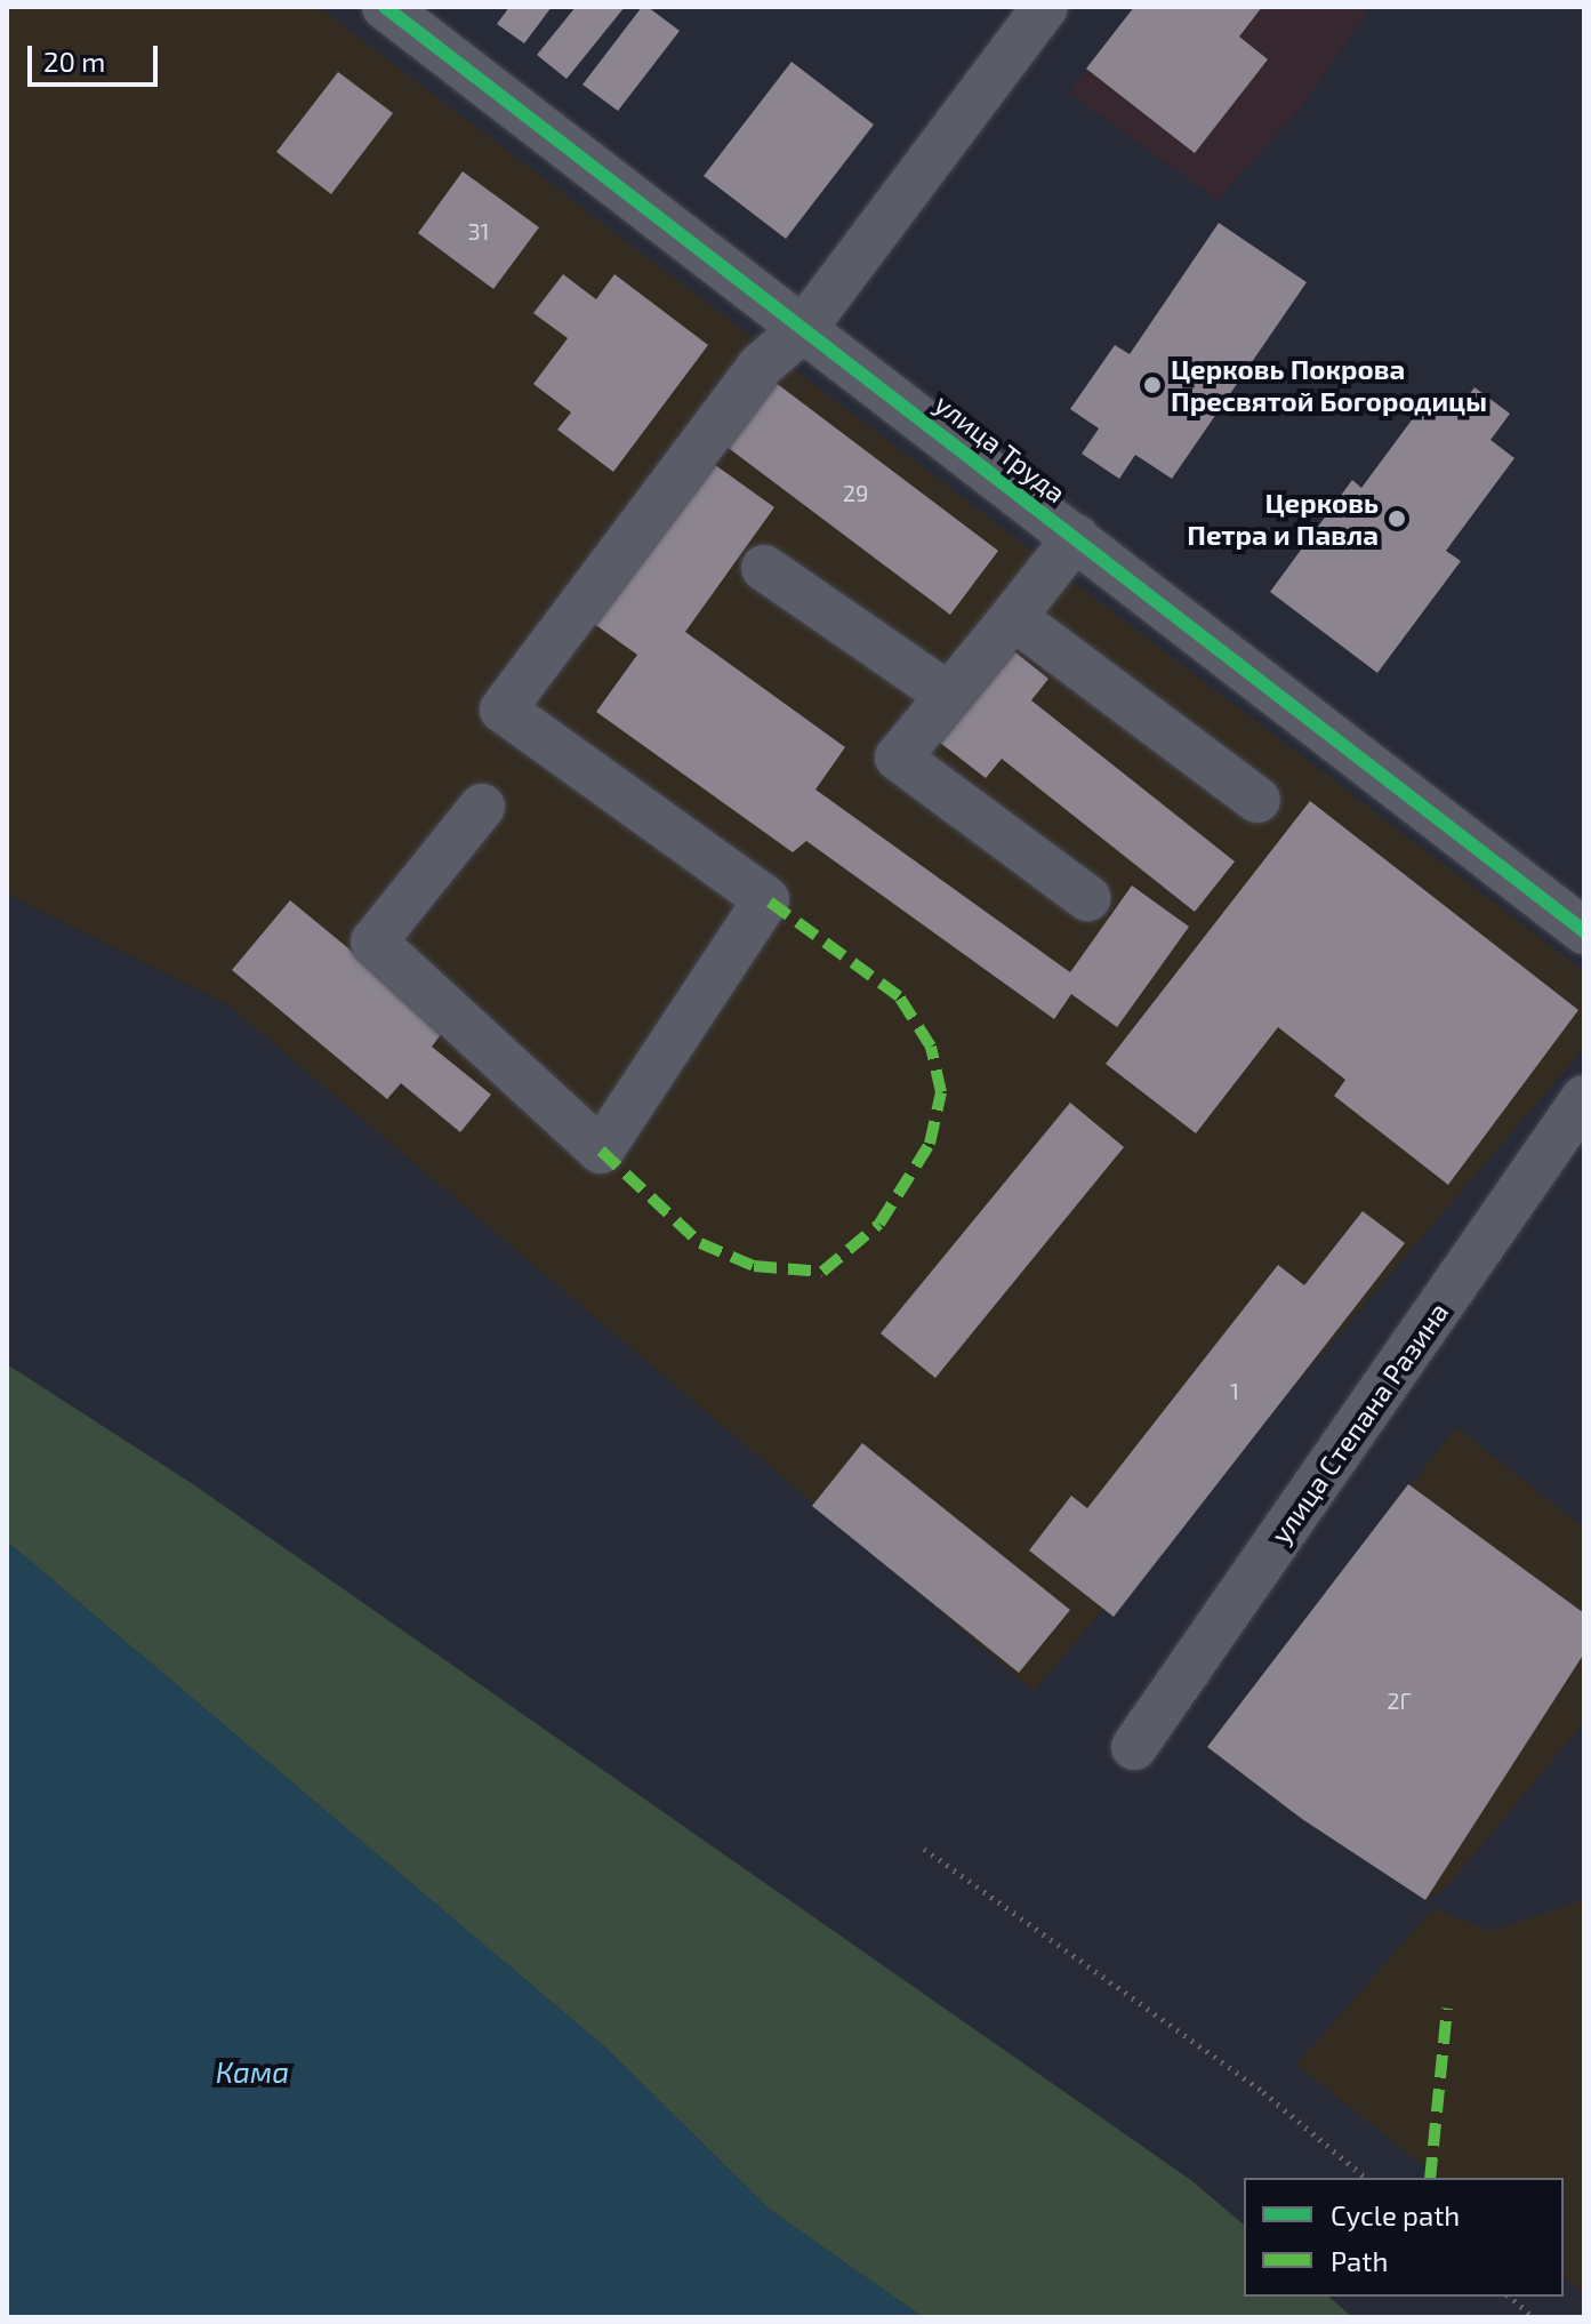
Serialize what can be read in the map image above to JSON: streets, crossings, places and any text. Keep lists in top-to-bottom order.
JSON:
{
  "streets": {
    "street": ["улица Труда", "улица Степана Разина"]
  },
  "water": ["Кама"],
  "places": ["Церковь Покрова Пресвятой Богородицы", "Церковь Петра и Павла"],
  "house_numbers": [
    "31",
    "29",
    "1",
    "2Г"
  ],
  "legend": ["Cycle path", "Path"],
  "scale_bar": "20 m"
}
